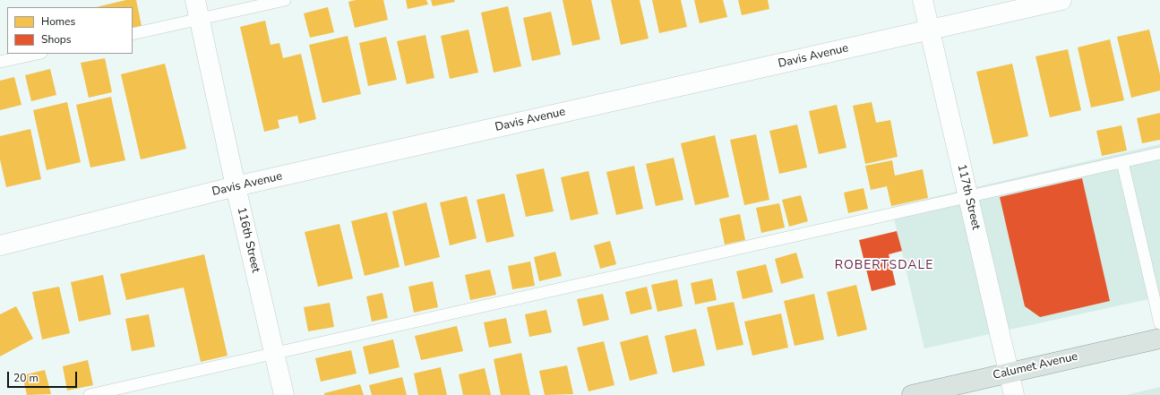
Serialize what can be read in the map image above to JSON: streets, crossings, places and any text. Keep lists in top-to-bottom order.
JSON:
{
  "streets": {
    "main road": ["Calumet Avenue"],
    "street": ["Davis Avenue", "117th Street", "116th Street"]
  },
  "crossings": [
    ["Davis Avenue", "117th Street"],
    ["Davis Avenue", "116th Street"],
    ["117th Street", "Calumet Avenue"]
  ],
  "districts": ["ROBERTSDALE"],
  "legend": ["Homes", "Shops"],
  "scale_bar": "20 m"
}
